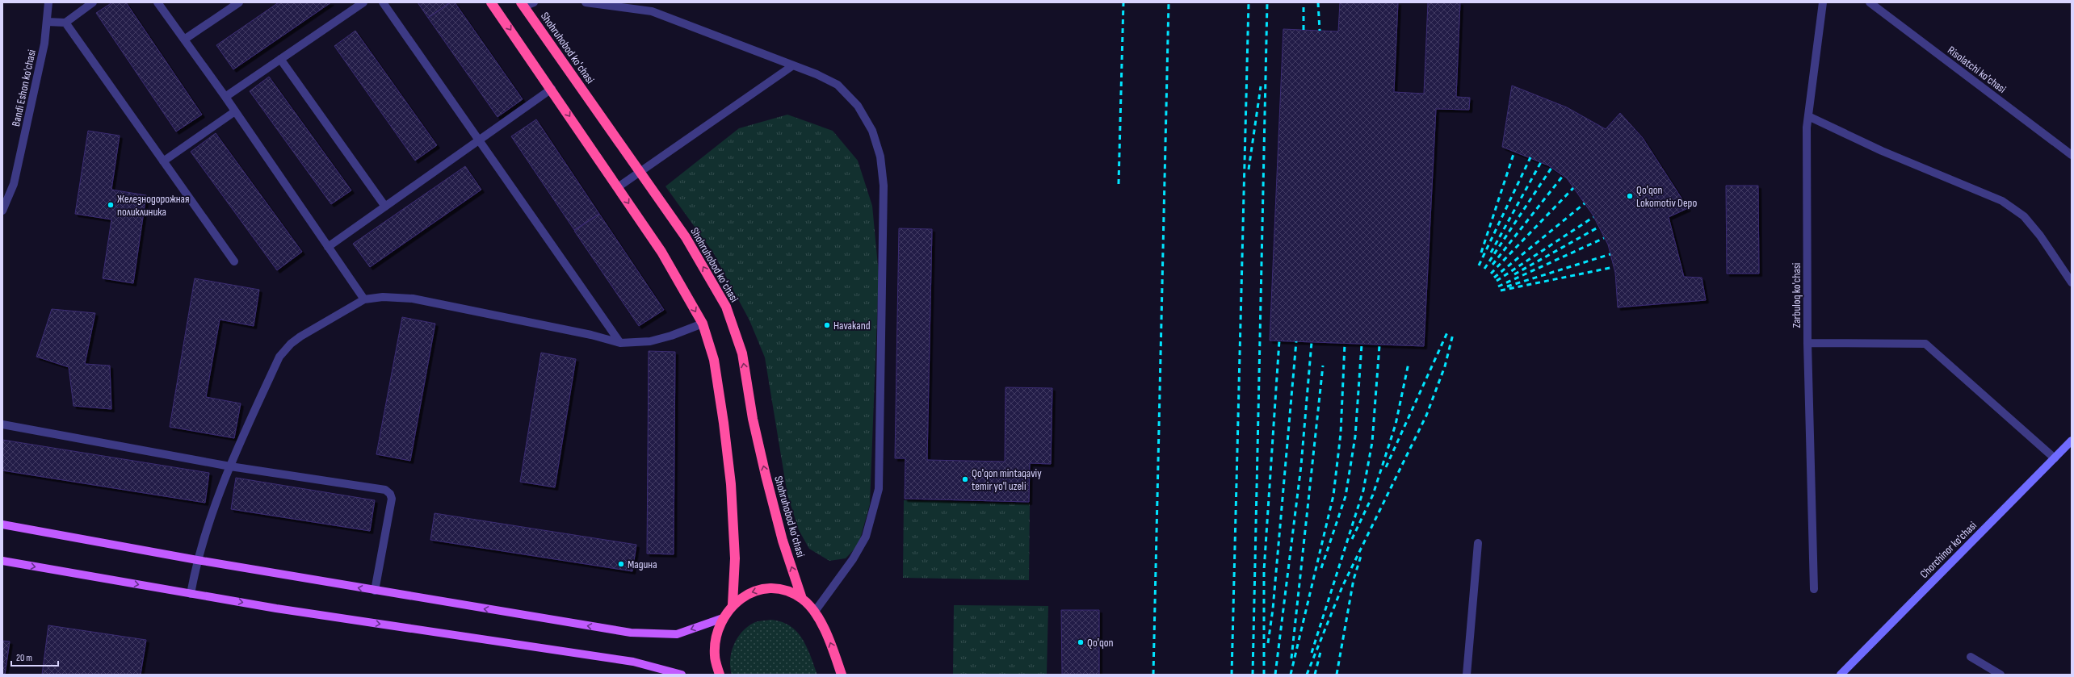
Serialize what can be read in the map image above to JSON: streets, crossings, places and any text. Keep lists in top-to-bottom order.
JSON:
{
  "streets": {
    "highway": ["Shohruhobod koʻchasi"],
    "street": [
      "Risolatchi ko'chasi",
      "Bandi Eshon ko'chasi",
      "Zarbuloq ko'chasi",
      "Chorchinor ko'chasi"
    ]
  },
  "places": [
    "Qo'qon Lokomotiv Depo",
    "Железнодорожная поликлиника",
    "Havakand",
    "Qo'qon mintaqaviy temir yo'l uzeli",
    "Мадина",
    "Qo'qon"
  ],
  "scale_bar": "20 m"
}
